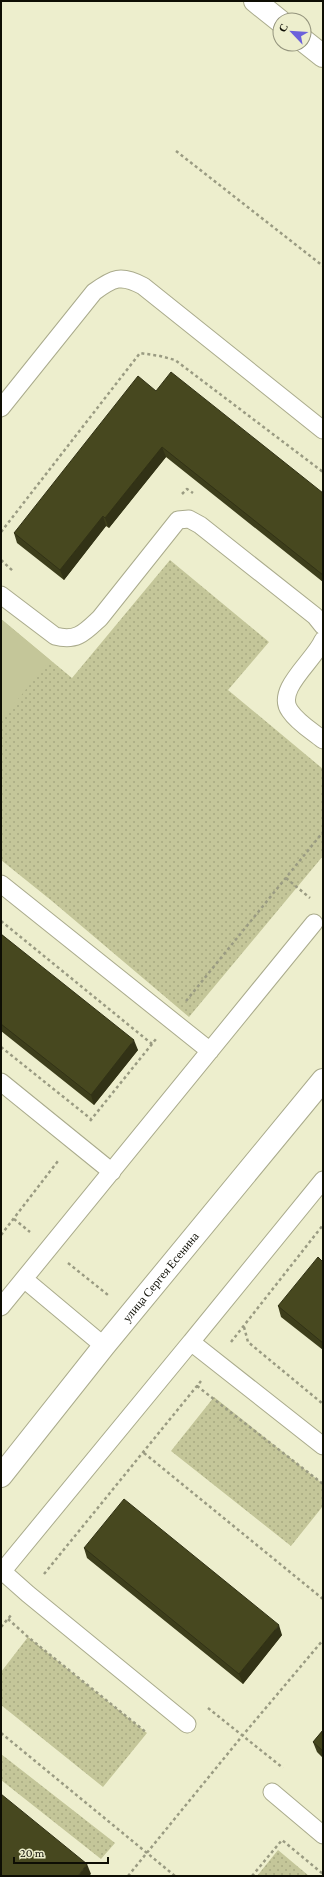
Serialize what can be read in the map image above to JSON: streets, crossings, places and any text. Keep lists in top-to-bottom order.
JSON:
{
  "streets": {
    "street": ["улица Сергея Есенина"]
  },
  "scale_bar": "20 m",
  "north": "top left"
}
